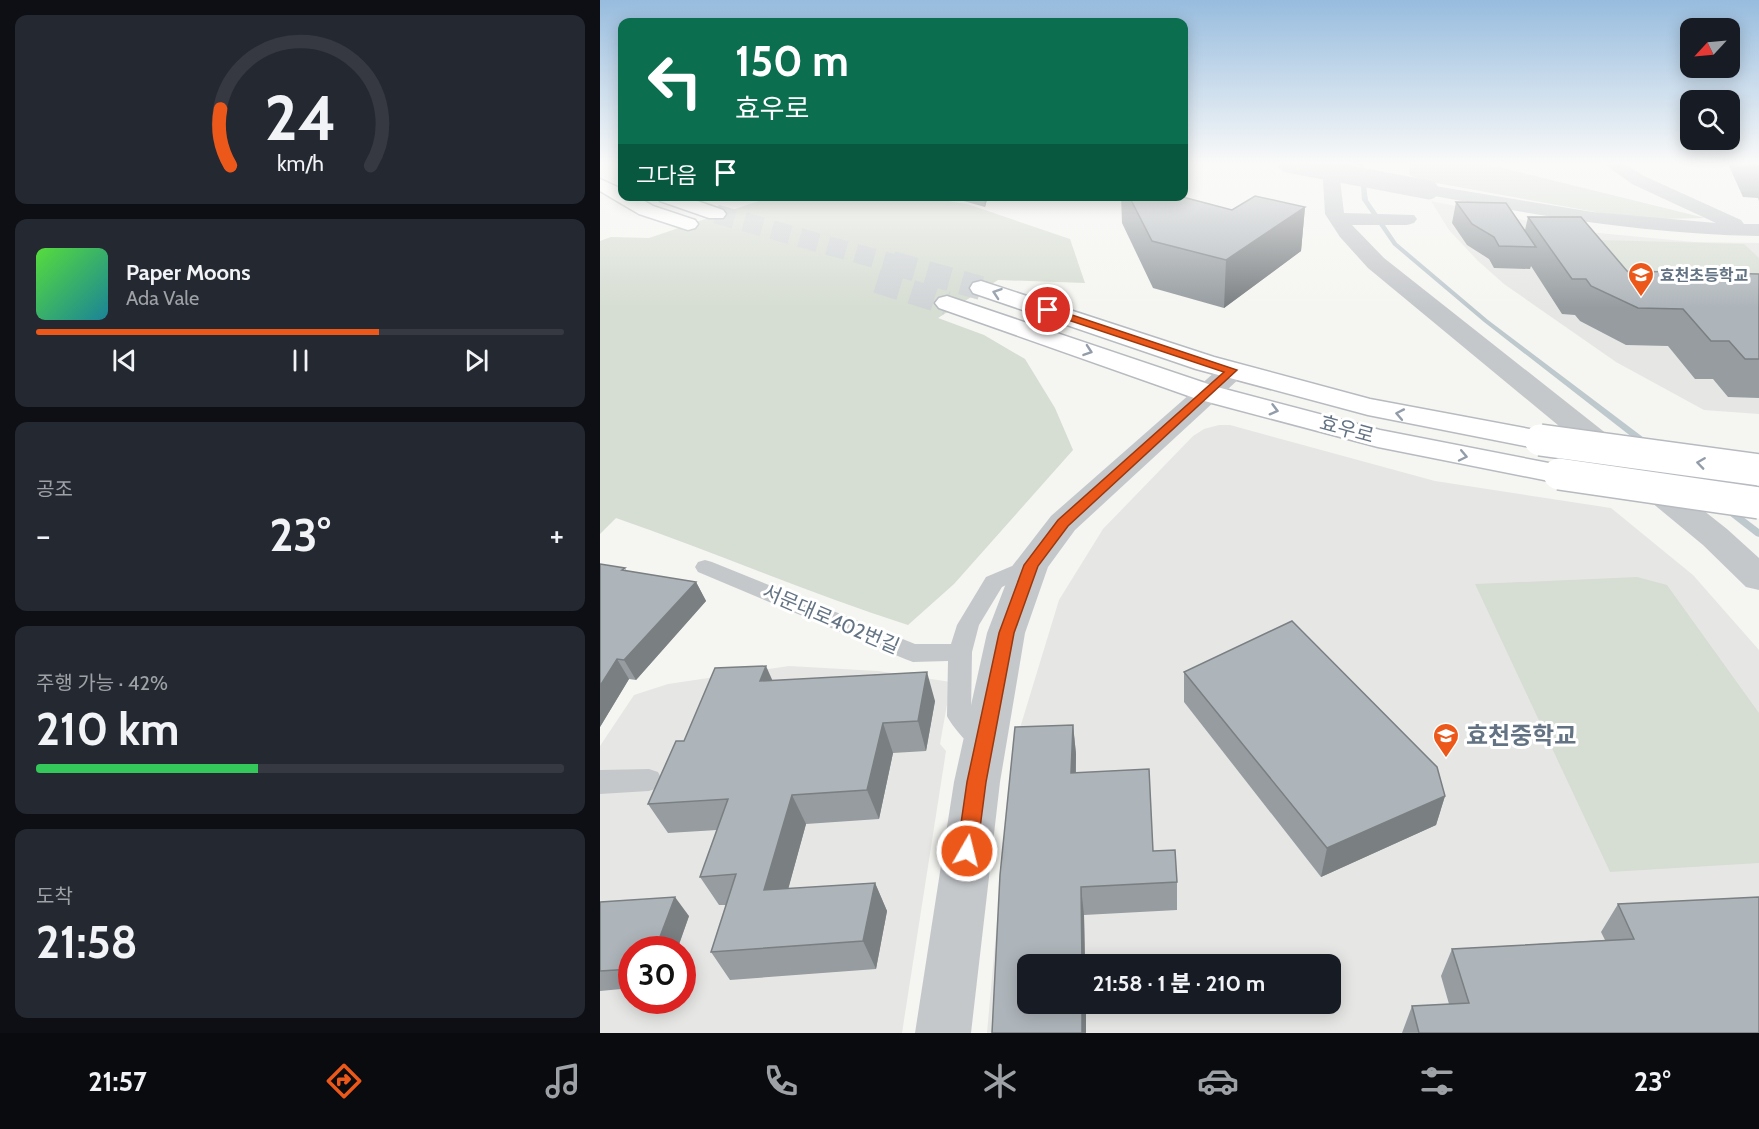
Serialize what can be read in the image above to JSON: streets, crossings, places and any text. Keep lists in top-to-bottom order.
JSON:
{
  "streets": {
    "main road": ["효우로"],
    "lane": ["서문대로402번길"]
  },
  "places": {
    "school or university": ["효천초등학교", "효천중학교"]
  },
  "north": "bottom left",
  "page": {
    "turn": ["150 m", "효우로"],
    "then": "그다음",
    "song": ["Paper Moons", "Ada Vale"],
    "tile": [
      "공조",
      ["주행 가능 · 42%", "210 km"],
      ["도착", "21:58"]
    ],
    "heat": ["−", "23°", "+"],
    "limit": "30",
    "trip": "21:58 · 1 분 · 210 m",
    "tabs": ["21:57", "23°"],
    "gauge": ["24", "km/h"]
  }
}
